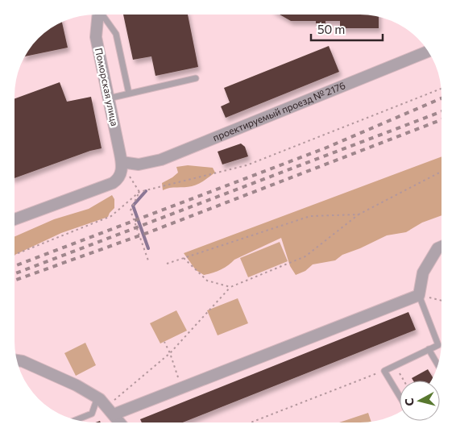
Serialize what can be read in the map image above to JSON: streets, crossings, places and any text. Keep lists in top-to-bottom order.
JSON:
{
  "streets": {
    "street": ["Поморская улица", "проектируемый проезд № 2176"]
  },
  "crossings": [
    ["Поморская улица", "проектируемый проезд № 2176"]
  ],
  "scale_bar": "50 m",
  "north": "left"
}
